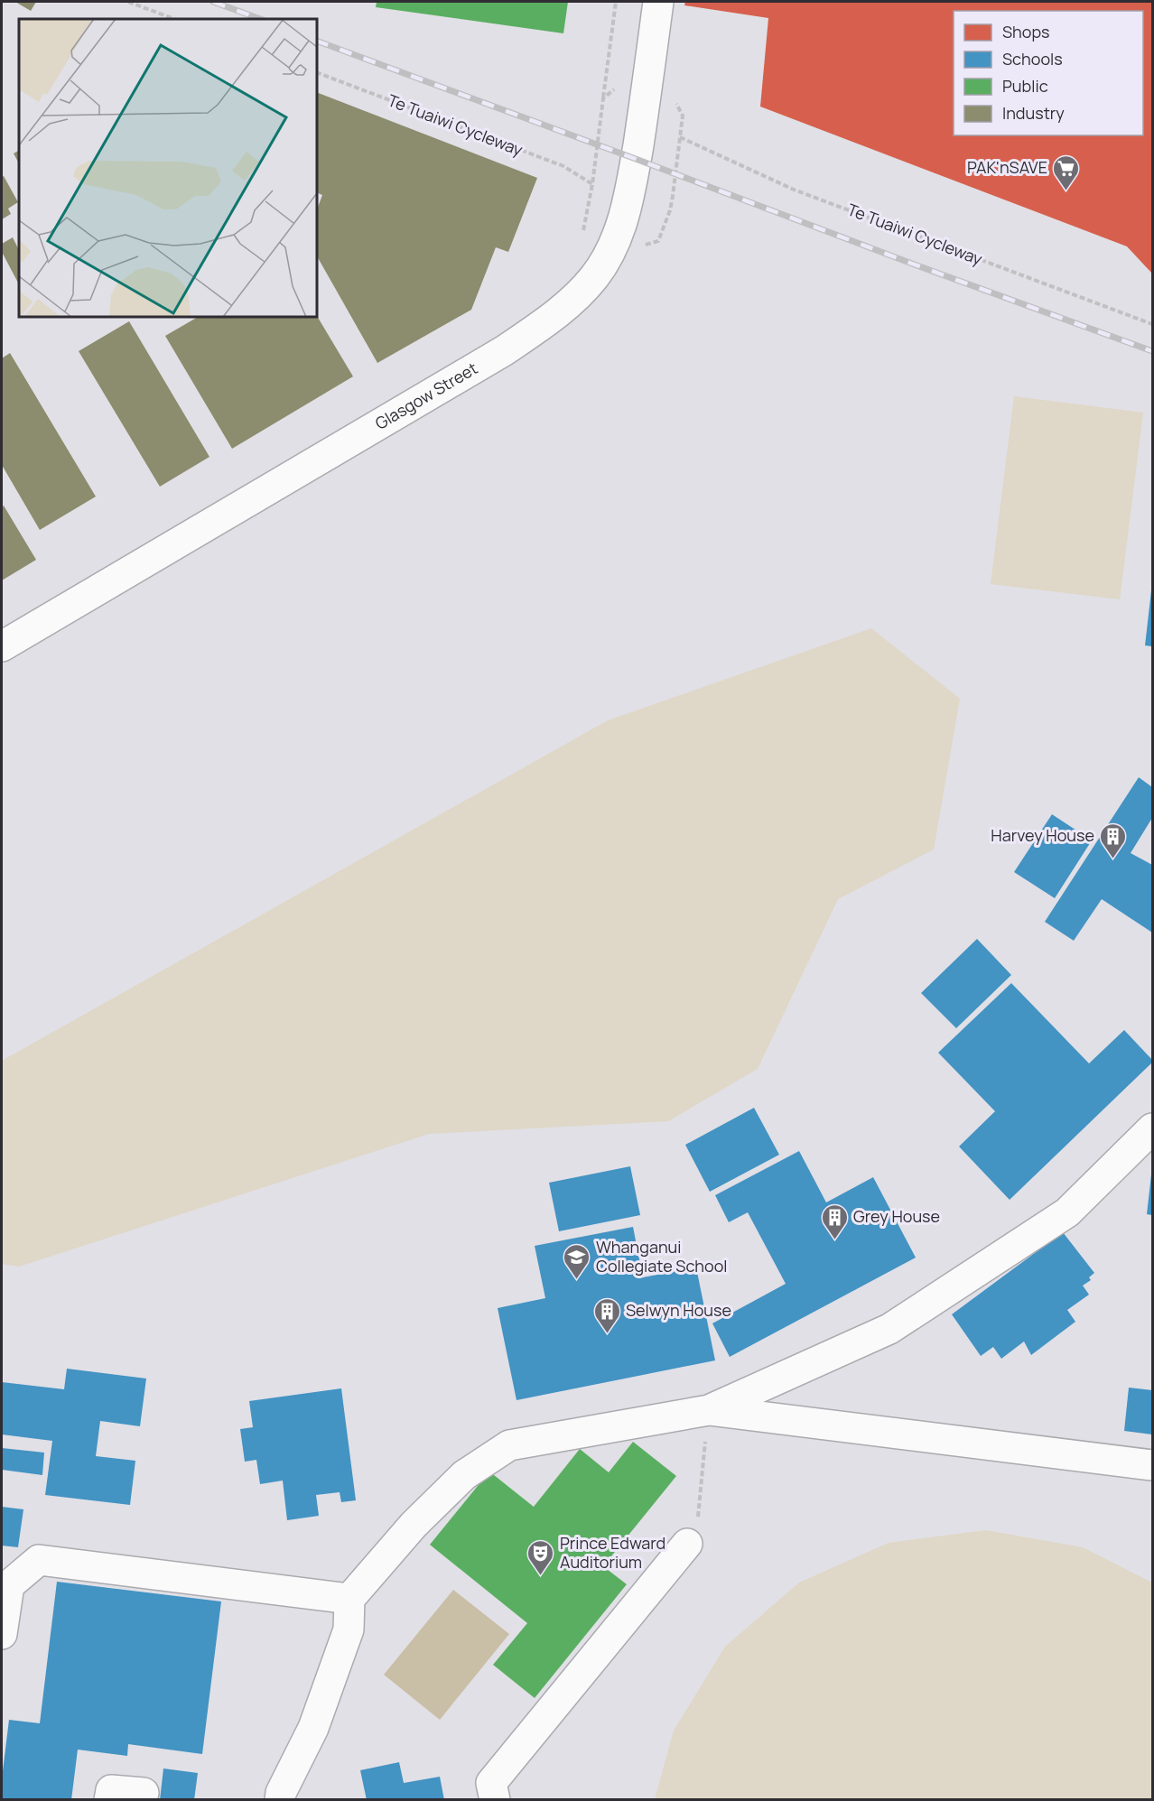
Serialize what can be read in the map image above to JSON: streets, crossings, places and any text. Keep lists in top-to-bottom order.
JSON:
{
  "streets": {
    "main road": ["Glasgow Street"],
    "path": ["Te Tuaiwi Cycleway"]
  },
  "places": {
    "supermarket": ["PAK'nSAVE"],
    "building": ["Harvey House", "Grey House", "Selwyn House"],
    "school or university": ["Whanganui Collegiate School"],
    "theatre": ["Prince Edward Auditorium"]
  },
  "legend": [
    "Shops",
    "Schools",
    "Public",
    "Industry"
  ]
}
